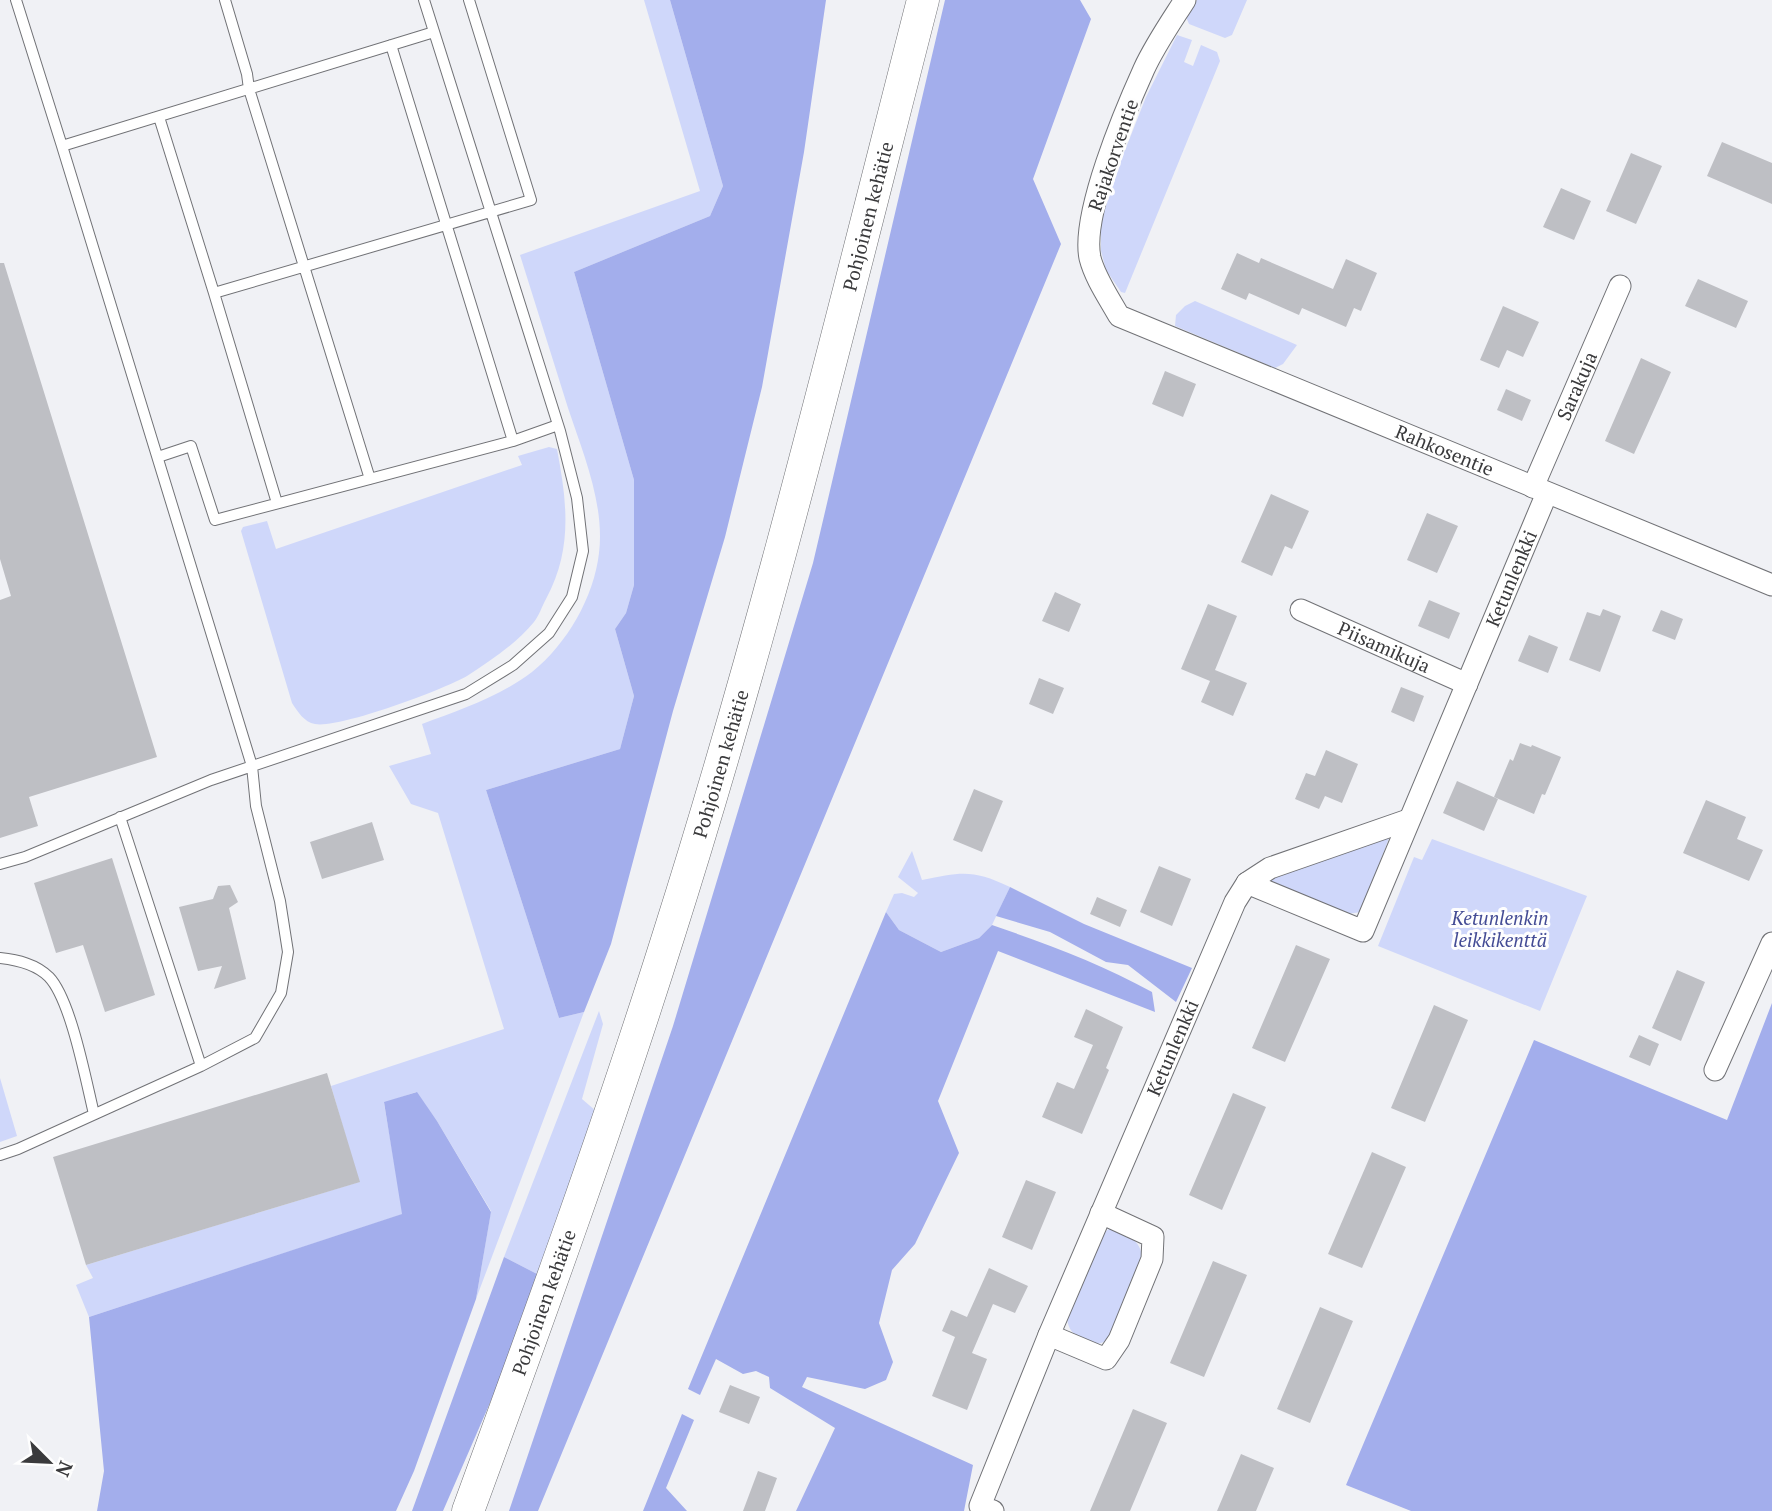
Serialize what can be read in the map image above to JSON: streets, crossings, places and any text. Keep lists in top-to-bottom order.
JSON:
{
  "streets": {
    "main road": ["Pohjoinen kehätie"],
    "street": [
      "Rajakorventie",
      "Sarakuja",
      "Rahkosentie",
      "Ketunlenkki",
      "Piisamikuja"
    ]
  },
  "crossings": [
    ["Rajakorventie", "Rahkosentie"],
    ["Sarakuja", "Rahkosentie"],
    ["Sarakuja", "Ketunlenkki"],
    ["Rahkosentie", "Ketunlenkki"],
    ["Ketunlenkki", "Piisamikuja"]
  ],
  "parks": ["Ketunlenkin leikkikenttä"],
  "north": "bottom right"
}
